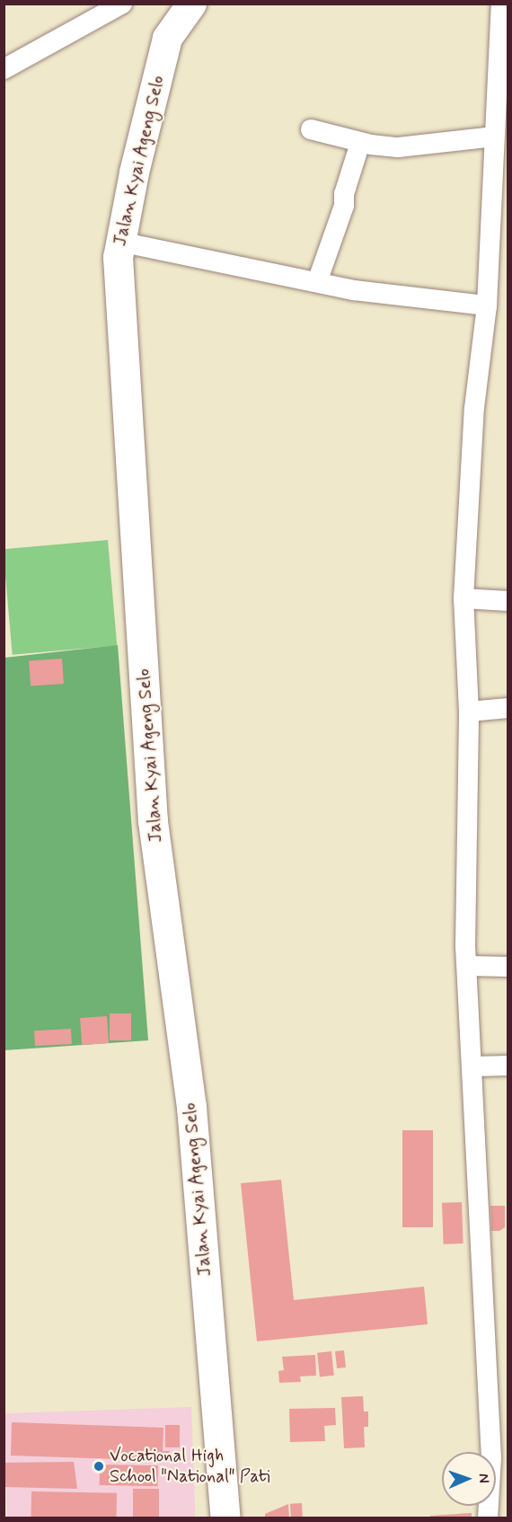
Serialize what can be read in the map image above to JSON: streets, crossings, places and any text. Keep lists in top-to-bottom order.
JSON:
{
  "streets": {
    "main road": ["Jalan Kyai Ageng Selo"]
  },
  "places": ["Vocational High School \"National\" Pati"],
  "north": "right"
}
